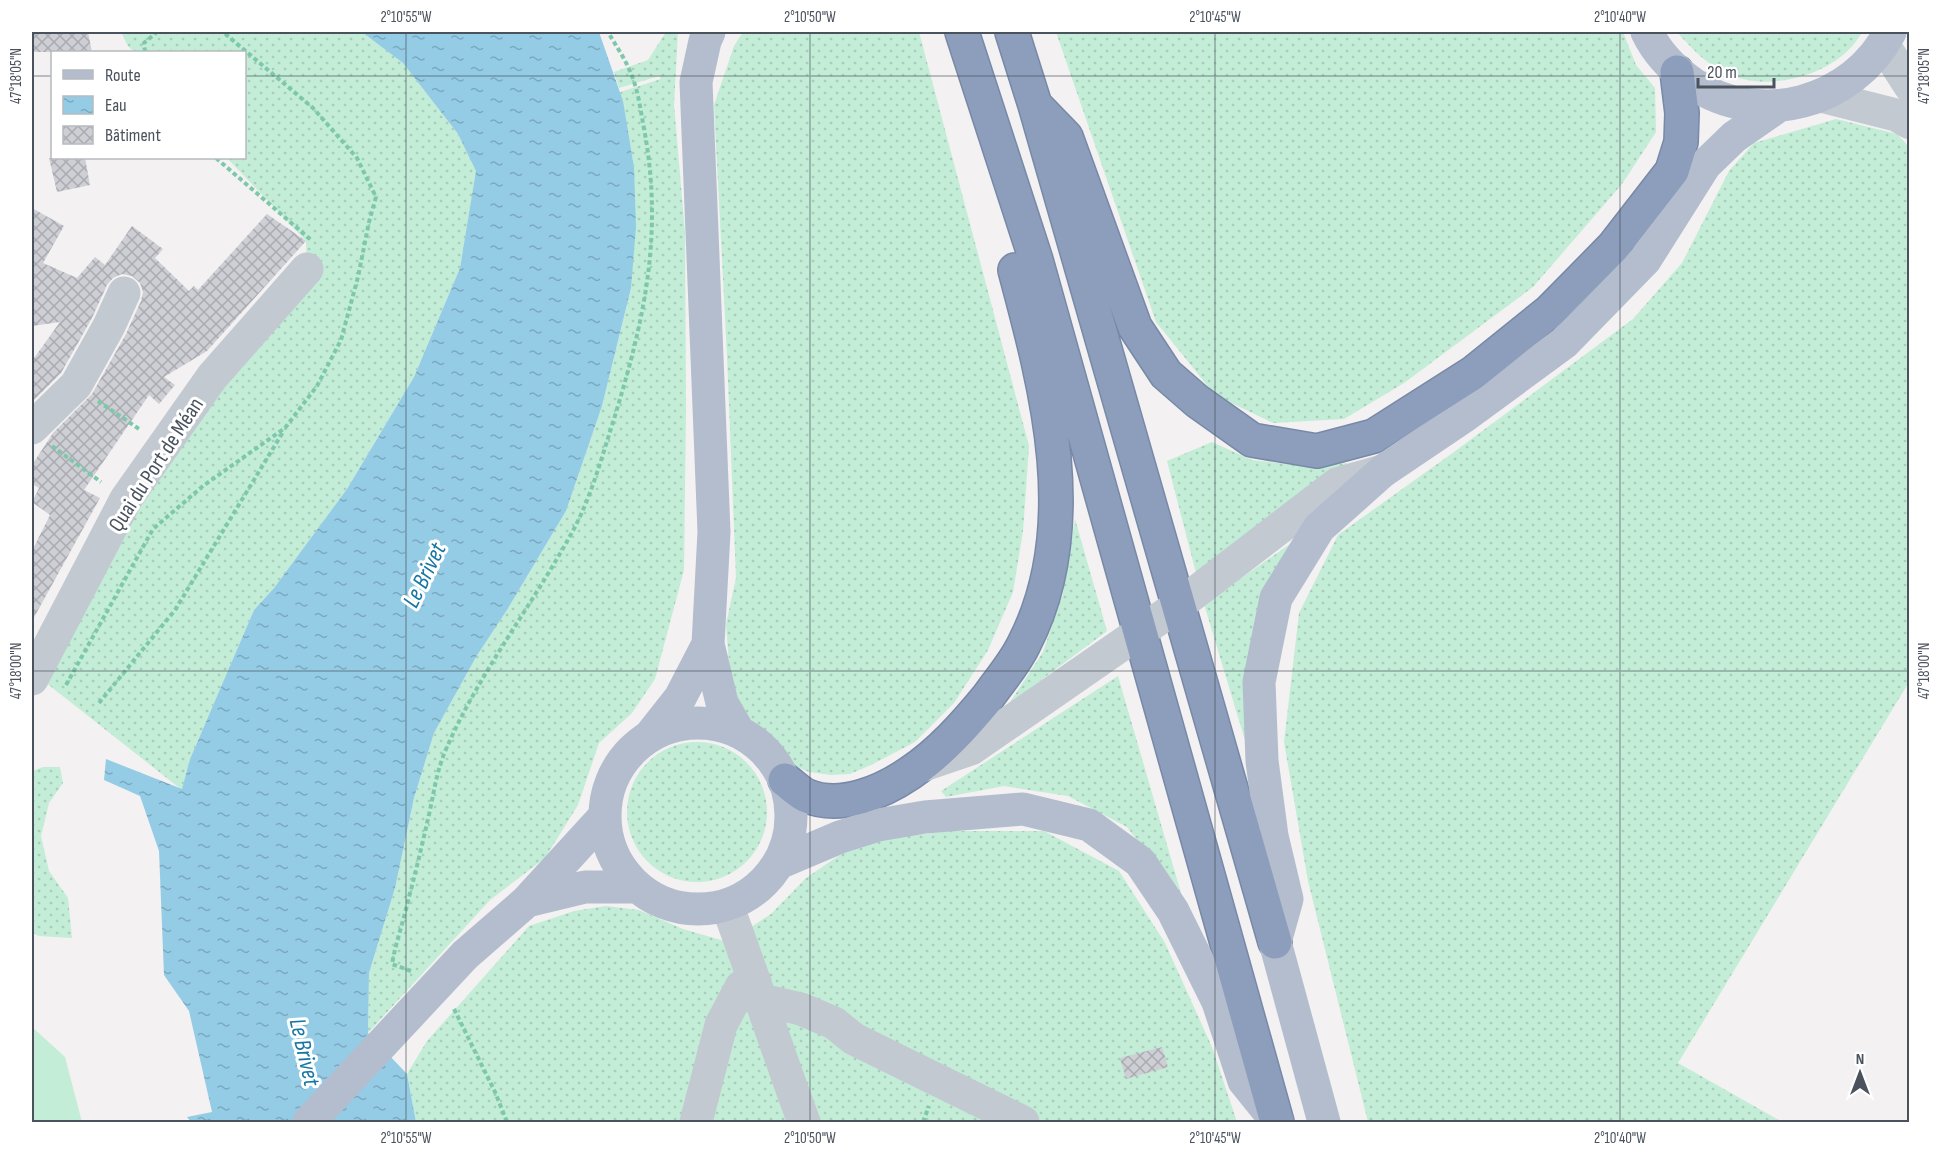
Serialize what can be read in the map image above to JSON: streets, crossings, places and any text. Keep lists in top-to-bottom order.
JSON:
{
  "streets": {
    "street": ["Quai du Port de Méan"]
  },
  "water": ["Le Brivet"],
  "legend": ["Route", "Eau", "Bâtiment"],
  "scale_bar": "20 m",
  "north": "top",
  "coordinates": [
    "2°10'55\"W",
    "2°10'50\"W",
    "2°10'45\"W",
    "2°10'40\"W",
    "47°18'05\"N",
    "47°18'00\"N"
  ]
}
